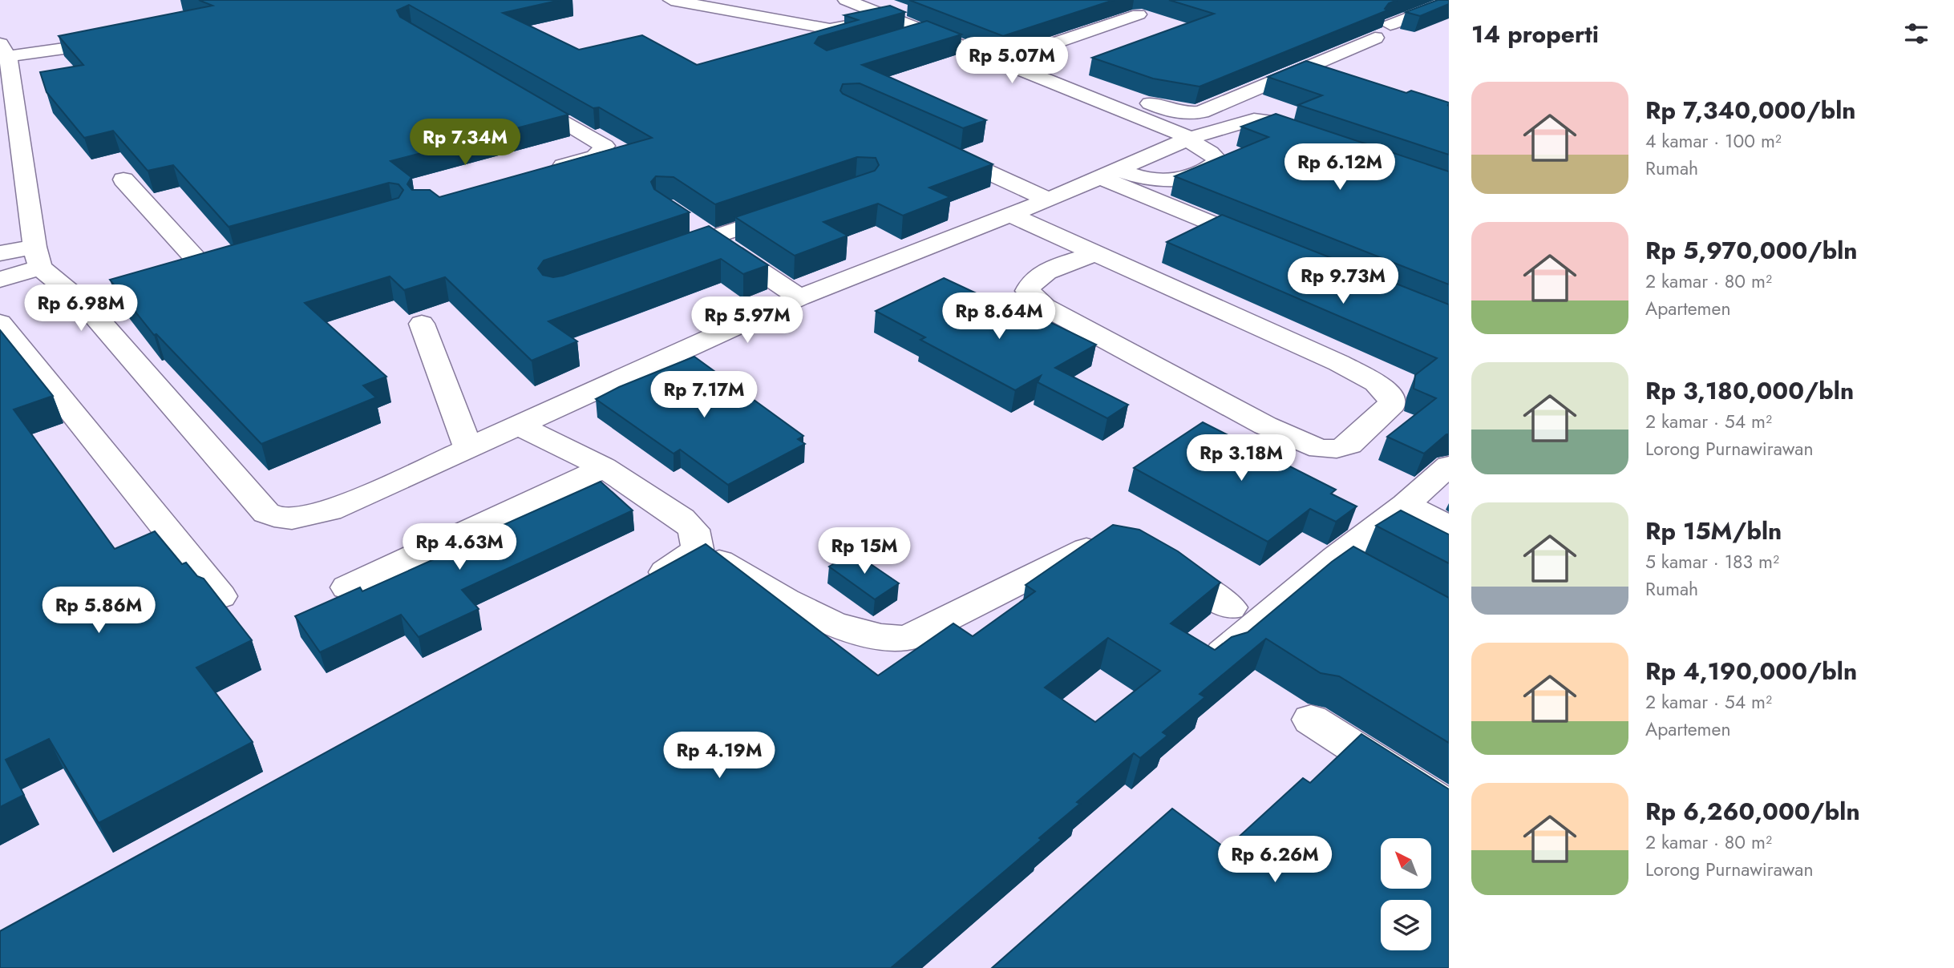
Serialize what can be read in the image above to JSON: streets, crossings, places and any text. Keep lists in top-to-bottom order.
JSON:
{
  "north": "top left",
  "page": {
    "heading": "14 properti",
    "price": [
      "Rp 5.07M",
      "Rp 7.34M",
      "Rp 6.12M",
      "Rp 9.73M",
      "Rp 6.98M",
      "Rp 8.64M",
      "Rp 5.97M",
      "Rp 7.17M",
      "Rp 3.18M",
      "Rp 4.63M",
      "Rp 15M",
      "Rp 5.86M",
      "Rp 4.19M",
      "Rp 6.26M"
    ],
    "list": [
      {
        "name": "Rp 7,340,000/bln",
        "note": "4 kamar · 100 m² · Rumah"
      },
      {
        "name": "Rp 5,970,000/bln",
        "note": "2 kamar · 80 m² · Apartemen"
      },
      {
        "name": "Rp 3,180,000/bln",
        "note": "2 kamar · 54 m² · Lorong Purnawirawan"
      },
      {
        "name": "Rp 15M/bln",
        "note": "5 kamar · 183 m² · Rumah"
      },
      {
        "name": "Rp 4,190,000/bln",
        "note": "2 kamar · 54 m² · Apartemen"
      },
      {
        "name": "Rp 6,260,000/bln",
        "note": "2 kamar · 80 m² · Lorong Purnawirawan"
      }
    ]
  }
}
